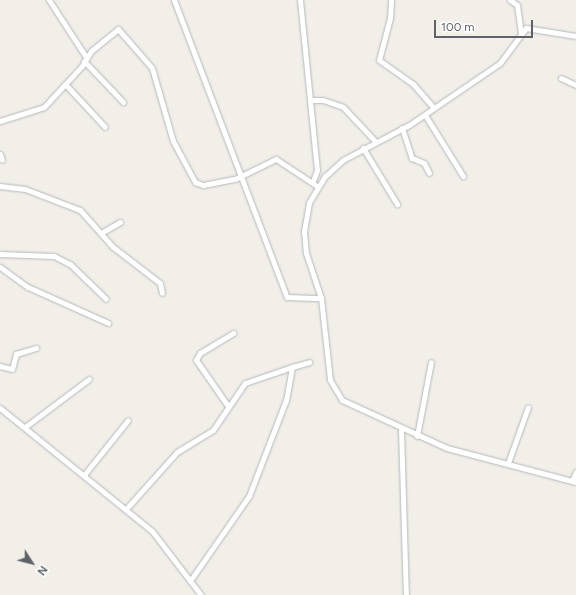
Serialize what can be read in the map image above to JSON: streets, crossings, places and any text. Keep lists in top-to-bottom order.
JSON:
{
  "scale_bar": "100 m",
  "north": "bottom right"
}
